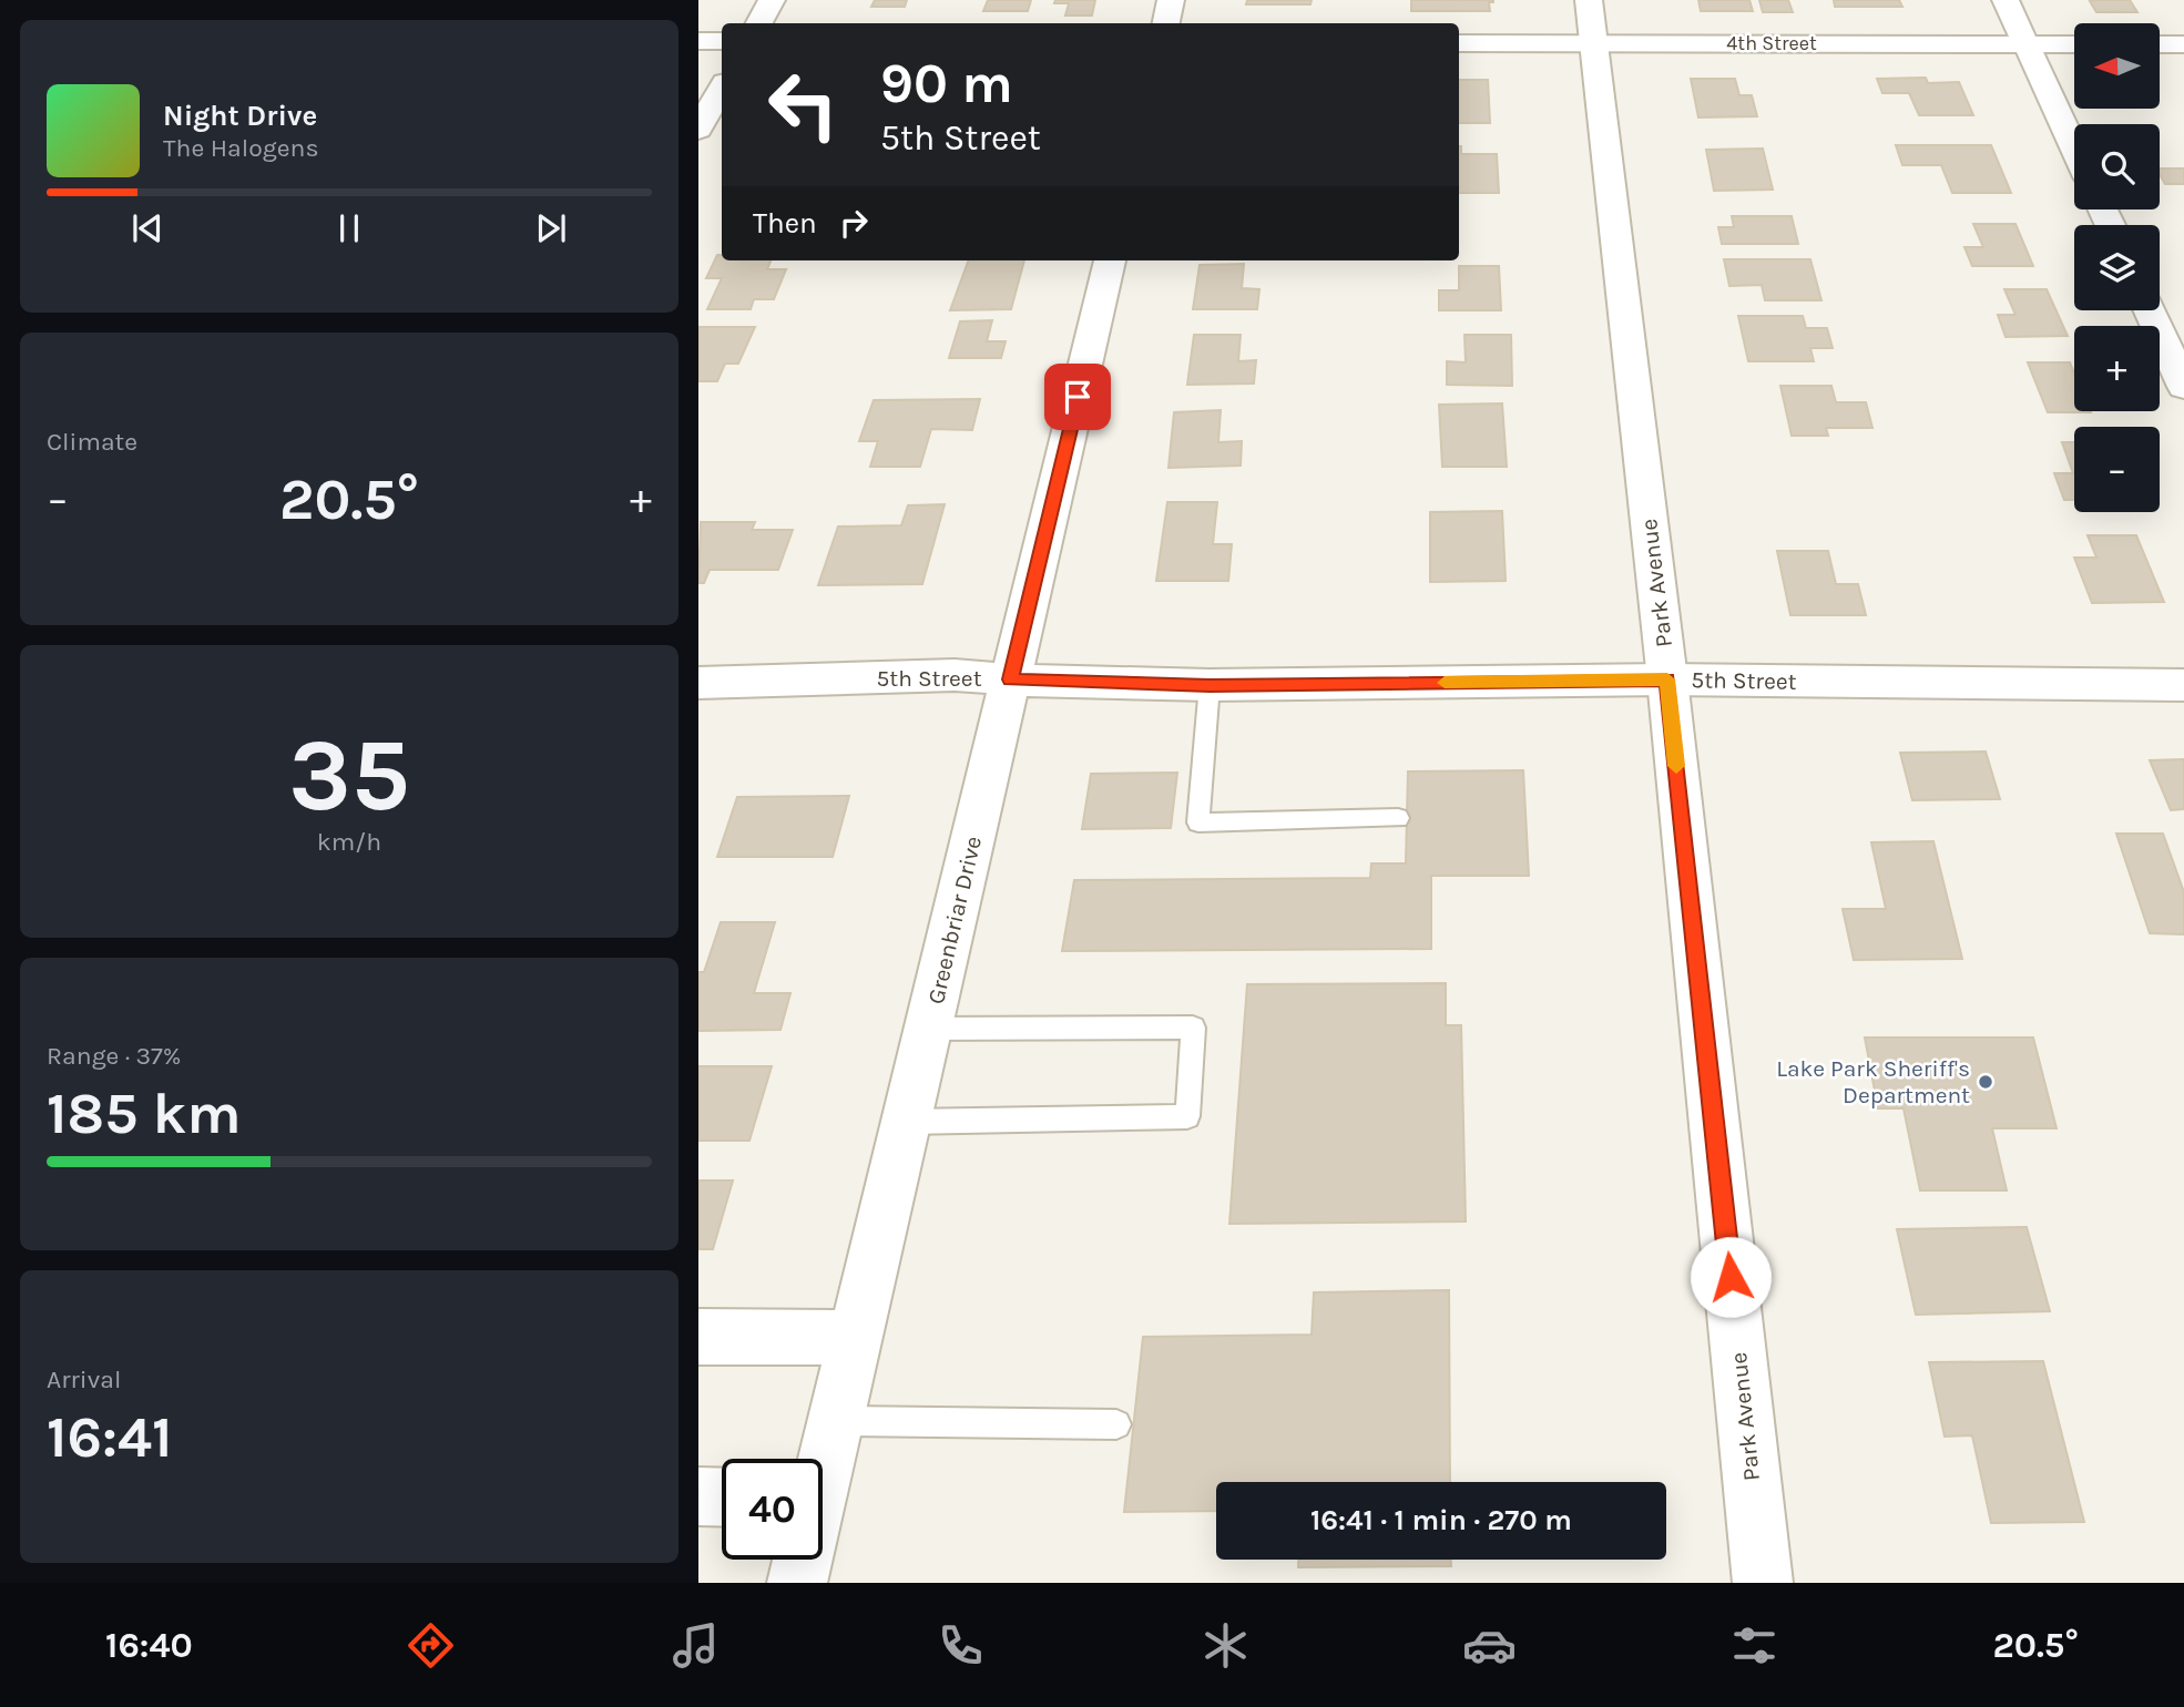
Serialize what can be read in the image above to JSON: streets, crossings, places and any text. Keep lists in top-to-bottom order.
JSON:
{
  "streets": {
    "street": [
      "4th Street",
      "Park Avenue",
      "5th Street",
      "Greenbriar Drive"
    ]
  },
  "crossings": [
    ["4th Street", "Park Avenue"],
    ["Park Avenue", "5th Street"],
    ["5th Street", "Greenbriar Drive"]
  ],
  "places": ["Lake Park Sheriff's Department"],
  "north": "left",
  "page": {
    "map_buttons": ["+", "−"],
    "turn": ["90 m", "5th Street"],
    "song": ["Night Drive", "The Halogens"],
    "then": "Then",
    "tile": [
      "Climate",
      ["35", "km/h"],
      ["Range · 37%", "185 km"],
      ["Arrival", "16:41"]
    ],
    "heat": ["−", "20.5°", "+"],
    "limit": "40",
    "trip": "16:41 · 1 min · 270 m",
    "tabs": ["16:40", "20.5°"]
  }
}
